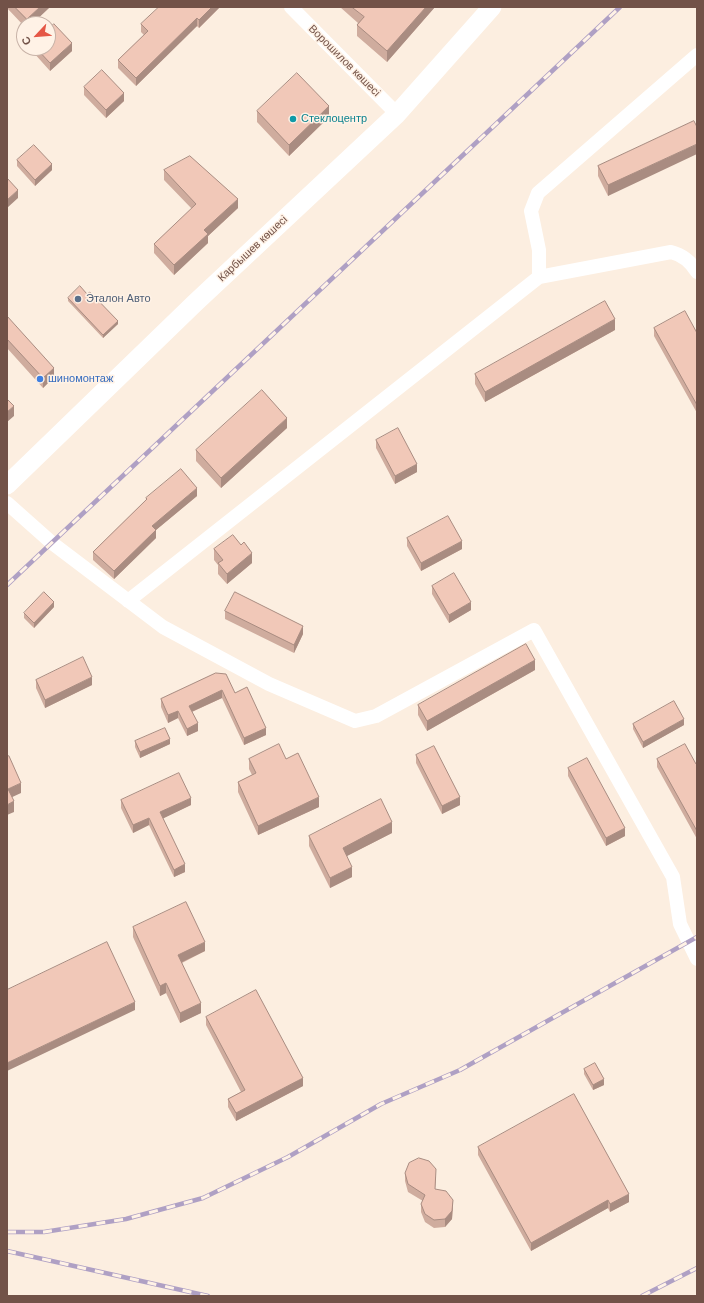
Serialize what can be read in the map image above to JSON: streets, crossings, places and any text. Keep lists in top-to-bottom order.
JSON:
{
  "streets": {
    "main road": ["Карбышев көшесі"],
    "street": ["Ворошилов көшесі"]
  },
  "crossings": [
    ["Ворошилов көшесі", "Карбышев көшесі"]
  ],
  "places": ["Стеклоцентр", "Эталон Авто", "шиномонтаж"],
  "north": "bottom left"
}
